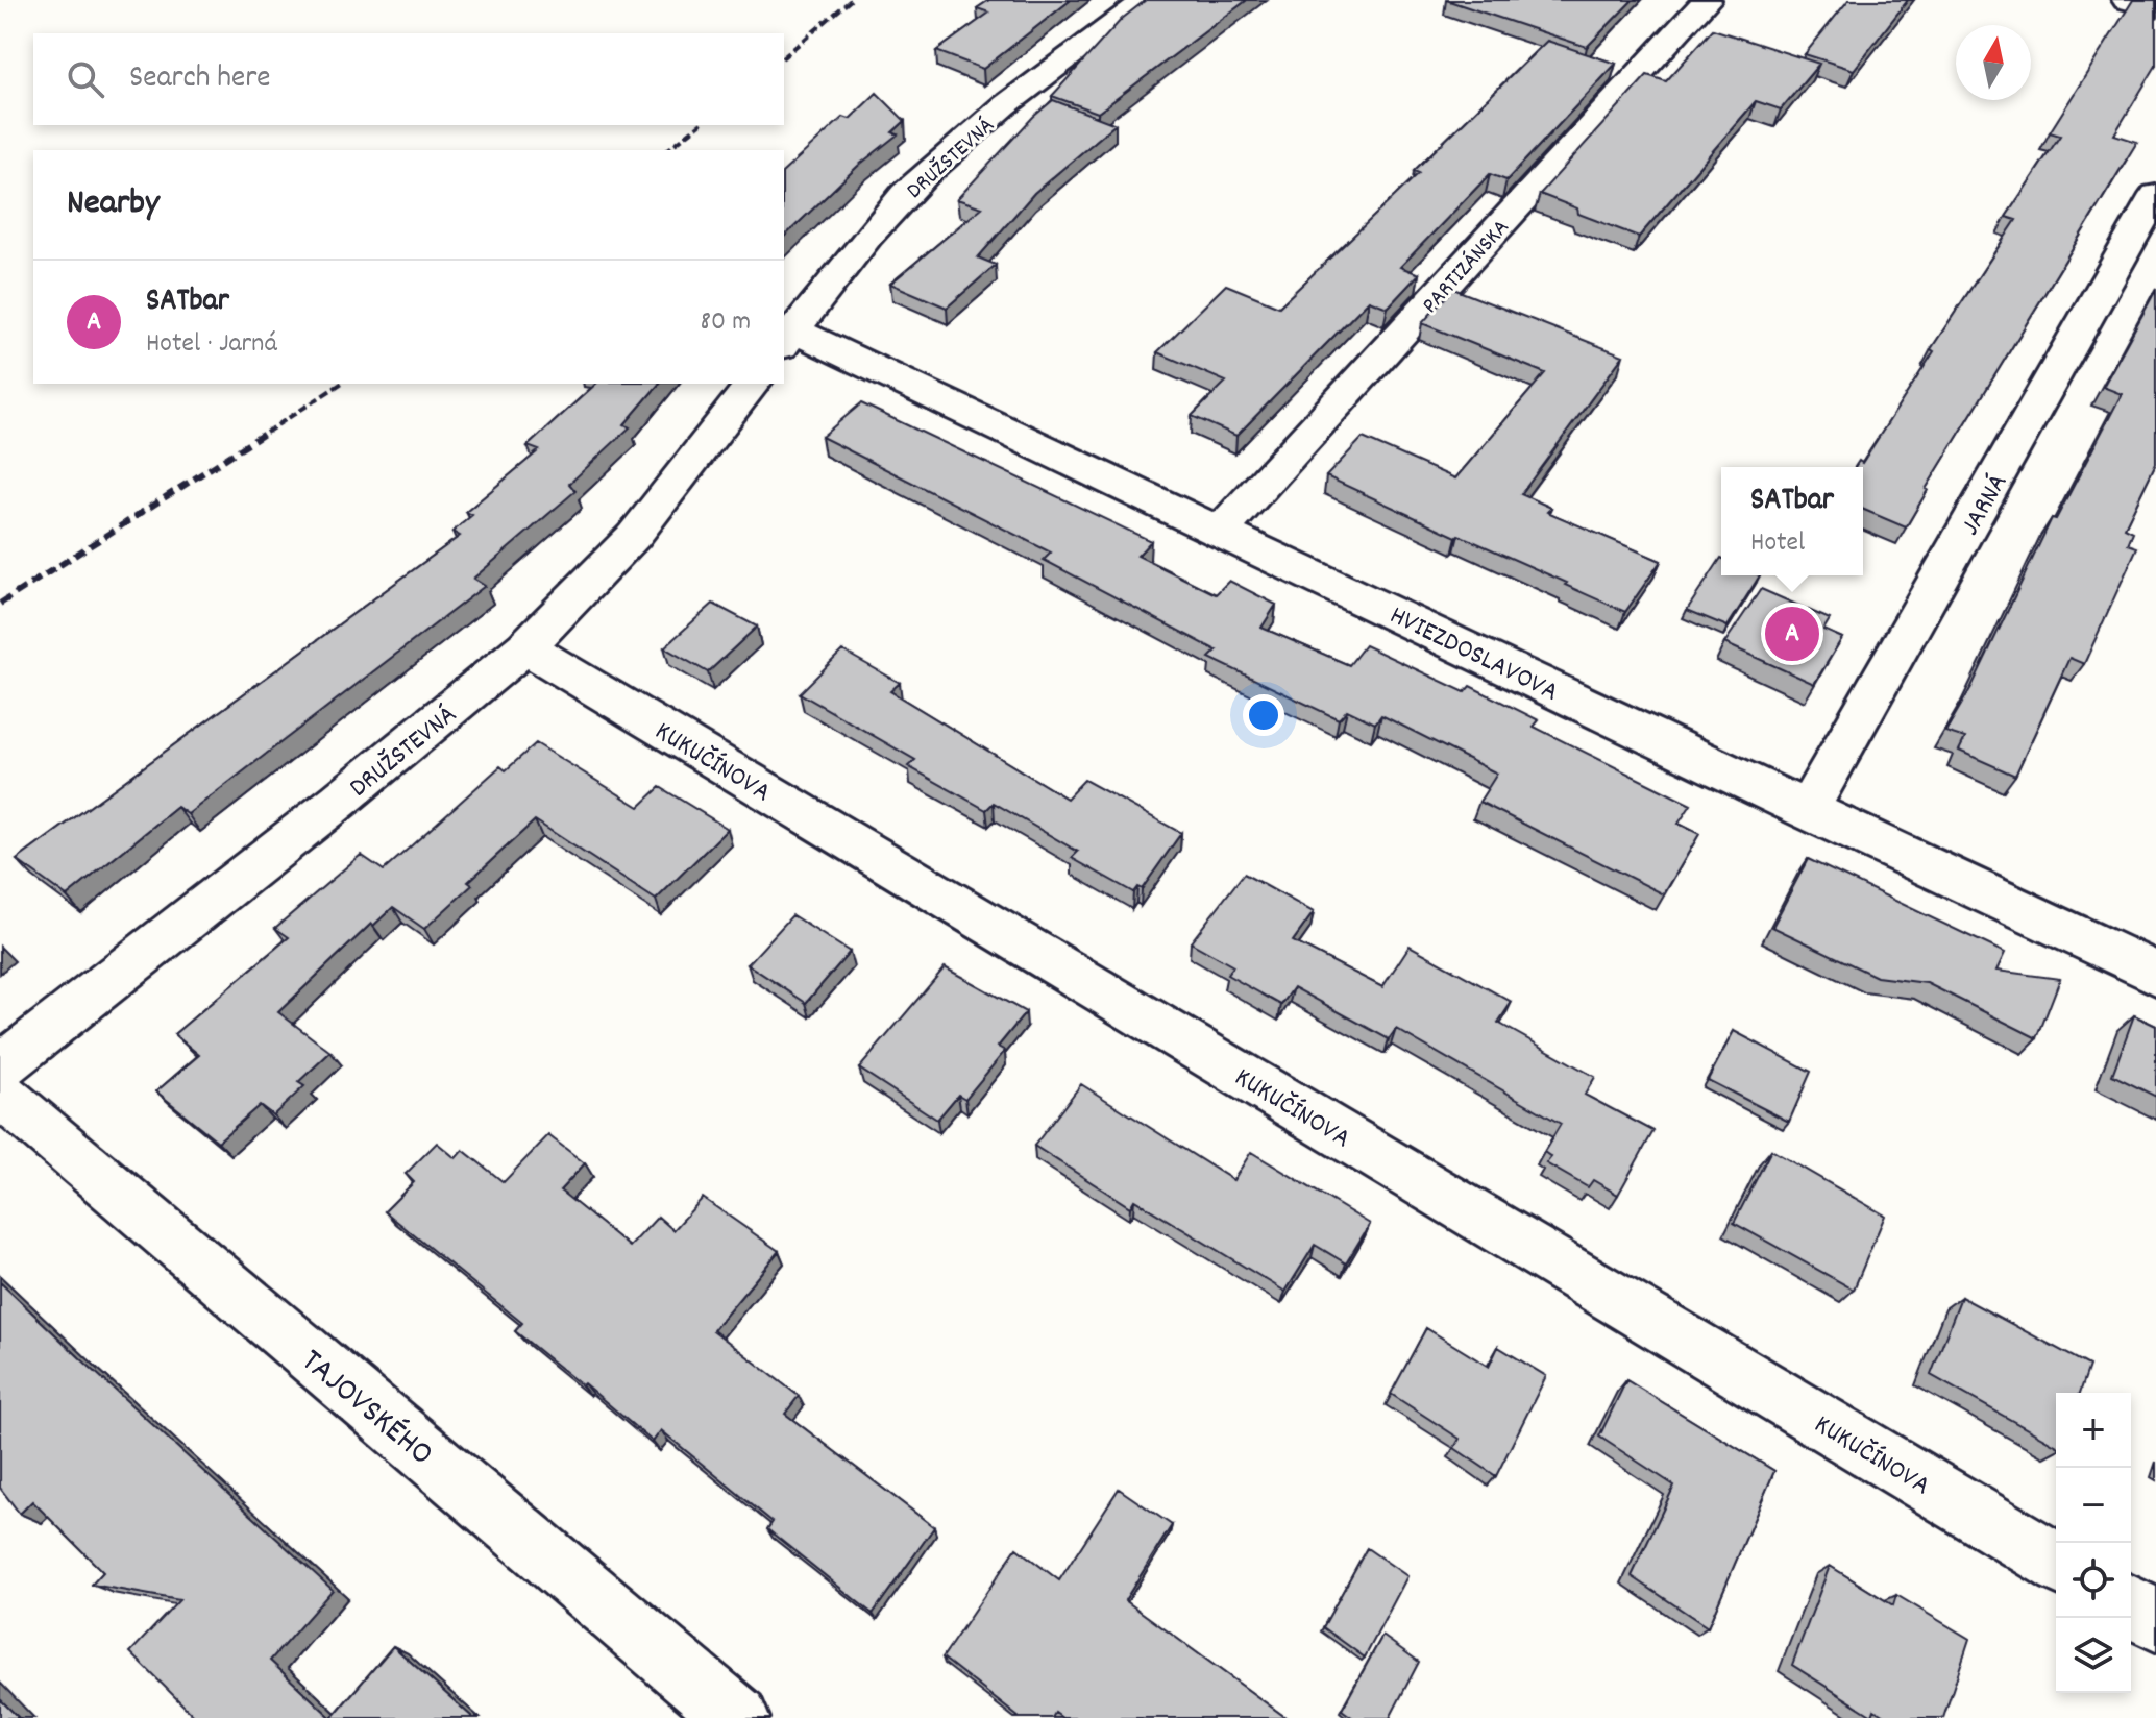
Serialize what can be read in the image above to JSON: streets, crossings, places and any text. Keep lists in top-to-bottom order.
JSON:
{
  "streets": {
    "street": [
      "DRUŽSTEVNÁ",
      "PARTIZÁNSKA",
      "JARNÁ",
      "HVIEZDOSLAVOVA",
      "KUKUČÍNOVA",
      "TAJOVSKÉHO"
    ]
  },
  "crossings": [
    ["DRUŽSTEVNÁ", "HVIEZDOSLAVOVA"],
    ["DRUŽSTEVNÁ", "KUKUČÍNOVA"],
    ["PARTIZÁNSKA", "HVIEZDOSLAVOVA"],
    ["JARNÁ", "HVIEZDOSLAVOVA"]
  ],
  "north": "top",
  "page": {
    "search": "Search here",
    "heading": "Nearby",
    "list": [
      {
        "mark": "A",
        "name": "SATbar",
        "note": "Hotel · Jarná",
        "value": "80 m"
      }
    ],
    "popup": ["SATbar", "Hotel"],
    "pins": "A",
    "map_buttons": ["+", "−"]
  }
}
